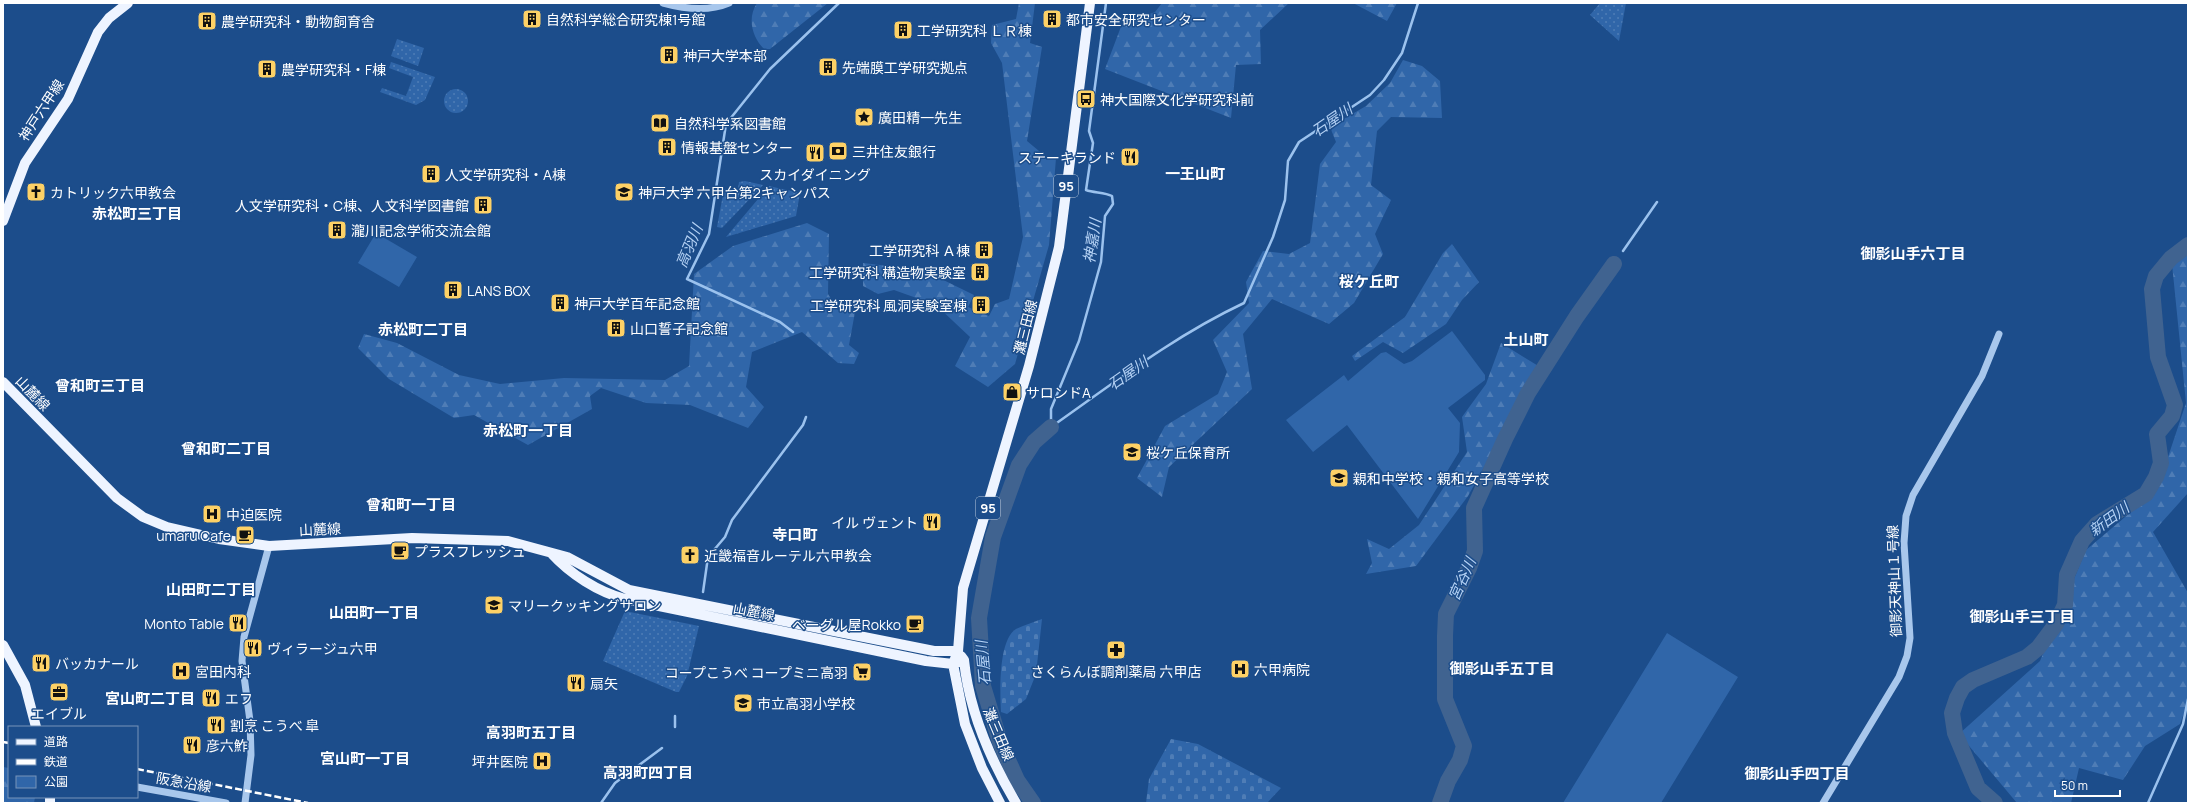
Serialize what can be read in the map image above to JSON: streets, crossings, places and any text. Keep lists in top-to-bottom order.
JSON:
{
  "streets": {
    "main road": [
      "神戸六甲線",
      "95",
      "灘三田線",
      "山麓線"
    ],
    "street": ["御影天神山１号線", "阪急沿線"]
  },
  "crossings": [
    ["灘三田線", "山麓線"]
  ],
  "districts": [
    "一王山町",
    "赤松町三丁目",
    "御影山手六丁目",
    "桜ケ丘町",
    "赤松町二丁目",
    "土山町",
    "曾和町三丁目",
    "赤松町一丁目",
    "曾和町二丁目",
    "曾和町一丁目",
    "寺口町",
    "山田町二丁目",
    "山田町一丁目",
    "御影山手三丁目",
    "御影山手五丁目",
    "宮山町二丁目",
    "高羽町五丁目",
    "宮山町一丁目",
    "高羽町四丁目",
    "御影山手四丁目"
  ],
  "water": [
    "石屋川",
    "神嘉川",
    "高羽川",
    "新田川",
    "宮谷川"
  ],
  "places": {
    "building": [
      "自然科学総合研究棟1号館",
      "都市安全研究センター",
      "農学研究科・動物飼育舎",
      "工学研究科 ＬＲ棟",
      "神戸大学本部",
      "先端膜工学研究拠点",
      "農学研究科・F棟",
      "情報基盤センター",
      "人文学研究科・A棟",
      "人文学研究科・C棟、人文科学図書館",
      "瀧川記念学術交流会館",
      "工学研究科 Ａ棟",
      "工学研究科 構造物実験室",
      "LANS BOX",
      "神戸大学百年記念館",
      "工学研究科 風洞実験室棟",
      "山口誓子記念館"
    ],
    "bus stop": ["神大国際文化学研究科前"],
    "place": ["廣田精一先生"],
    "library": ["自然科学系図書館"],
    "bank": ["三井住友銀行"],
    "restaurant": [
      "スカイダイニング",
      "ステーキランド",
      "イル ヴェント",
      "Monto Table",
      "ヴィラージュ六甲",
      "バッカナール",
      "扇矢",
      "エフ",
      "割烹 こうべ 皐",
      "彦六鮓"
    ],
    "church": ["カトリック六甲教会", "近畿福音ルーテル六甲教会"],
    "school or university": [
      "神戸大学 六甲台第2キャンパス",
      "桜ケ丘保育所",
      "親和中学校・親和女子高等学校",
      "マリークッキングサロン",
      "市立高羽小学校"
    ],
    "shop": ["サロンドA"],
    "hospital": [
      "中迫医院",
      "六甲病院",
      "宮田内科",
      "坪井医院"
    ],
    "cafe": ["umaru Cafe", "プラスフレッシュ", "ベーグル屋Rokko"],
    "pharmacy": ["さくらんぼ調剤薬局 六甲店"],
    "supermarket": ["コープこうべ コープミニ高羽"],
    "office": ["エイブル"]
  },
  "legend": ["道路", "鉄道", "公園"],
  "scale_bar": "50 m"
}
